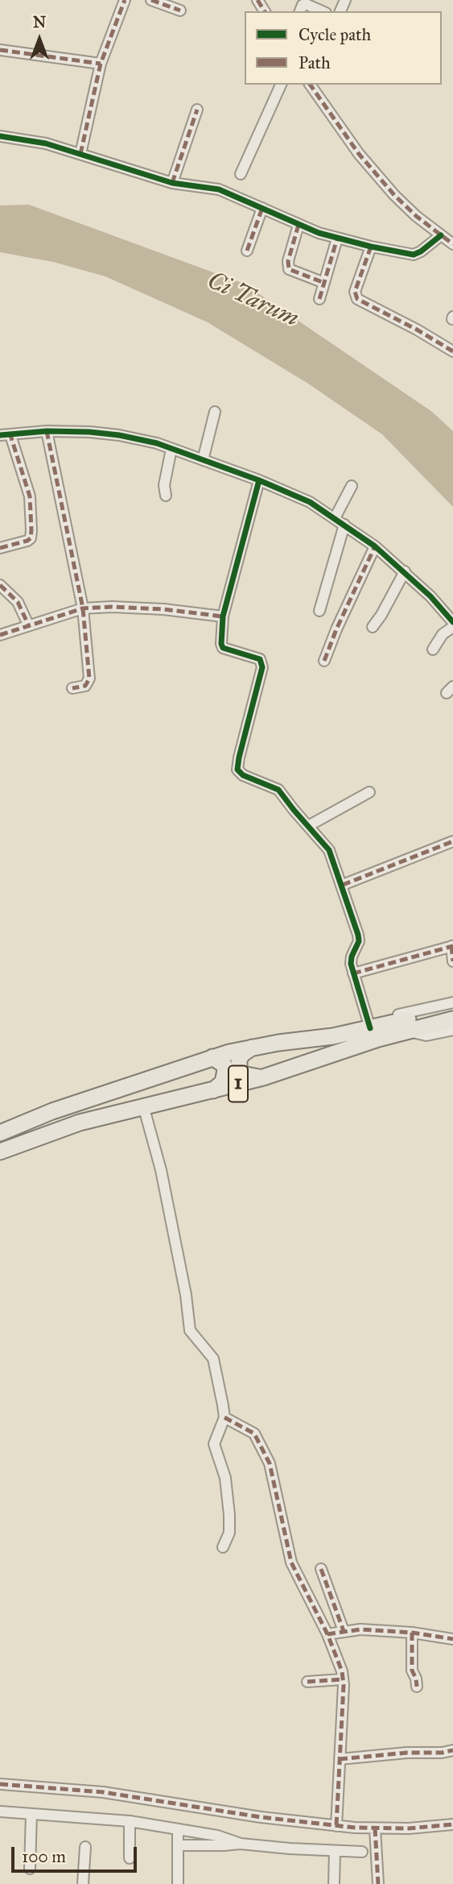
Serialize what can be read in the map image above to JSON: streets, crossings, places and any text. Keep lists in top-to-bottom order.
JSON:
{
  "streets": {
    "main road": ["1"]
  },
  "water": ["Ci Tarum"],
  "legend": ["Cycle path", "Path"],
  "scale_bar": "100 m",
  "north": "top"
}
